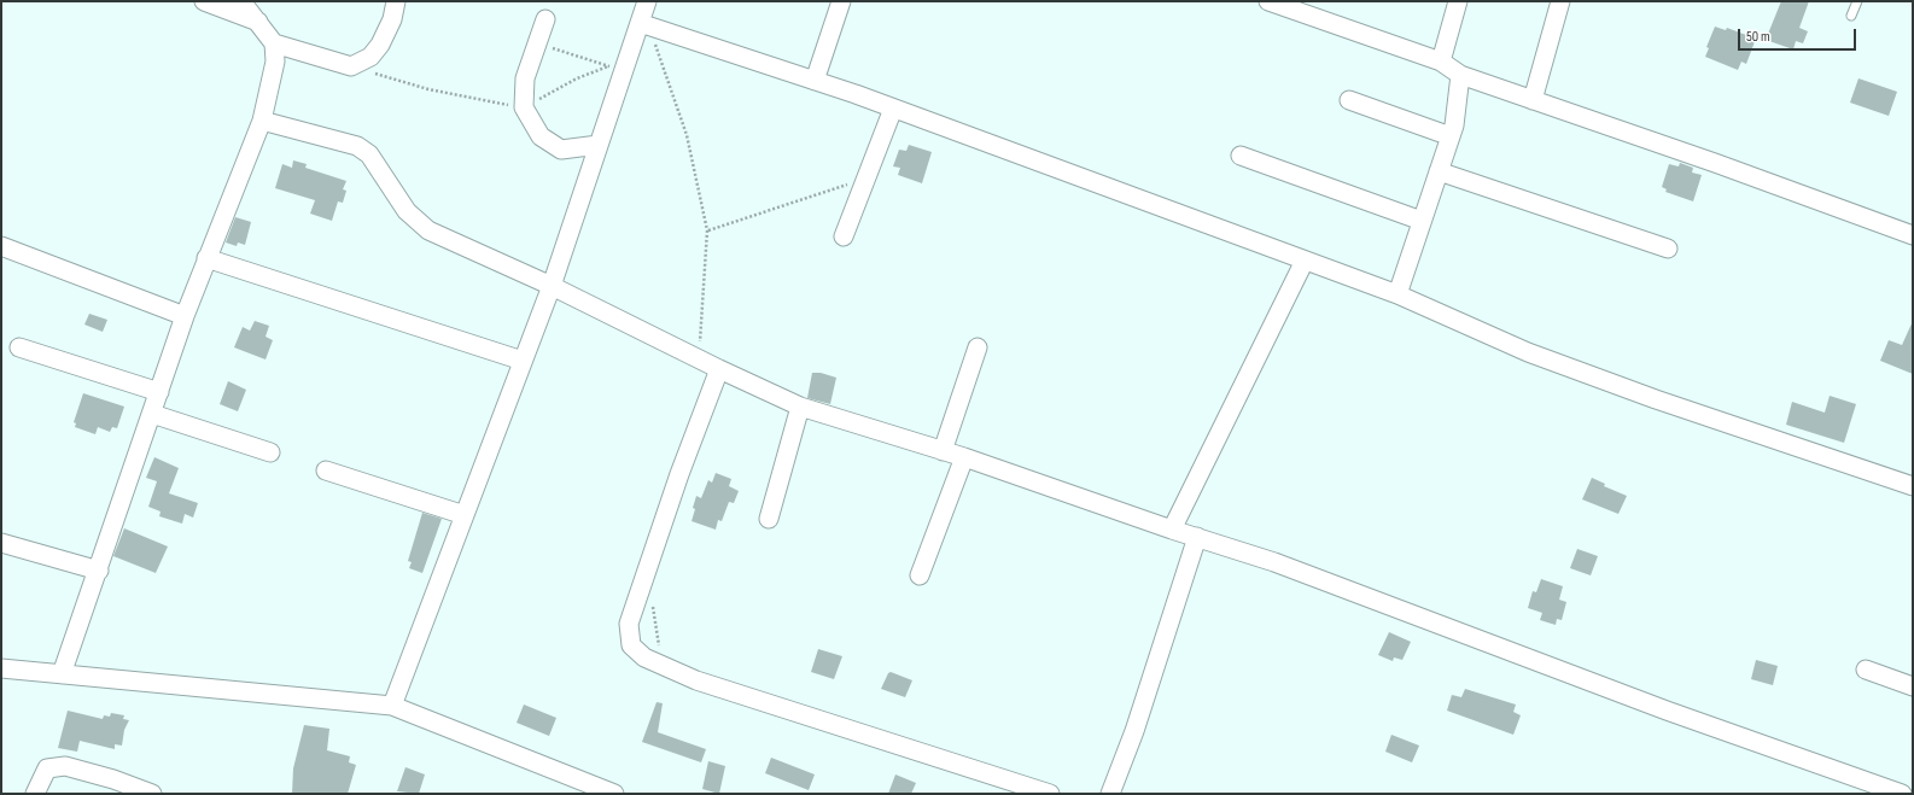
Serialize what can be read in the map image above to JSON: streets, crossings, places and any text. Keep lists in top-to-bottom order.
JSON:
{
  "scale_bar": "50 m"
}
